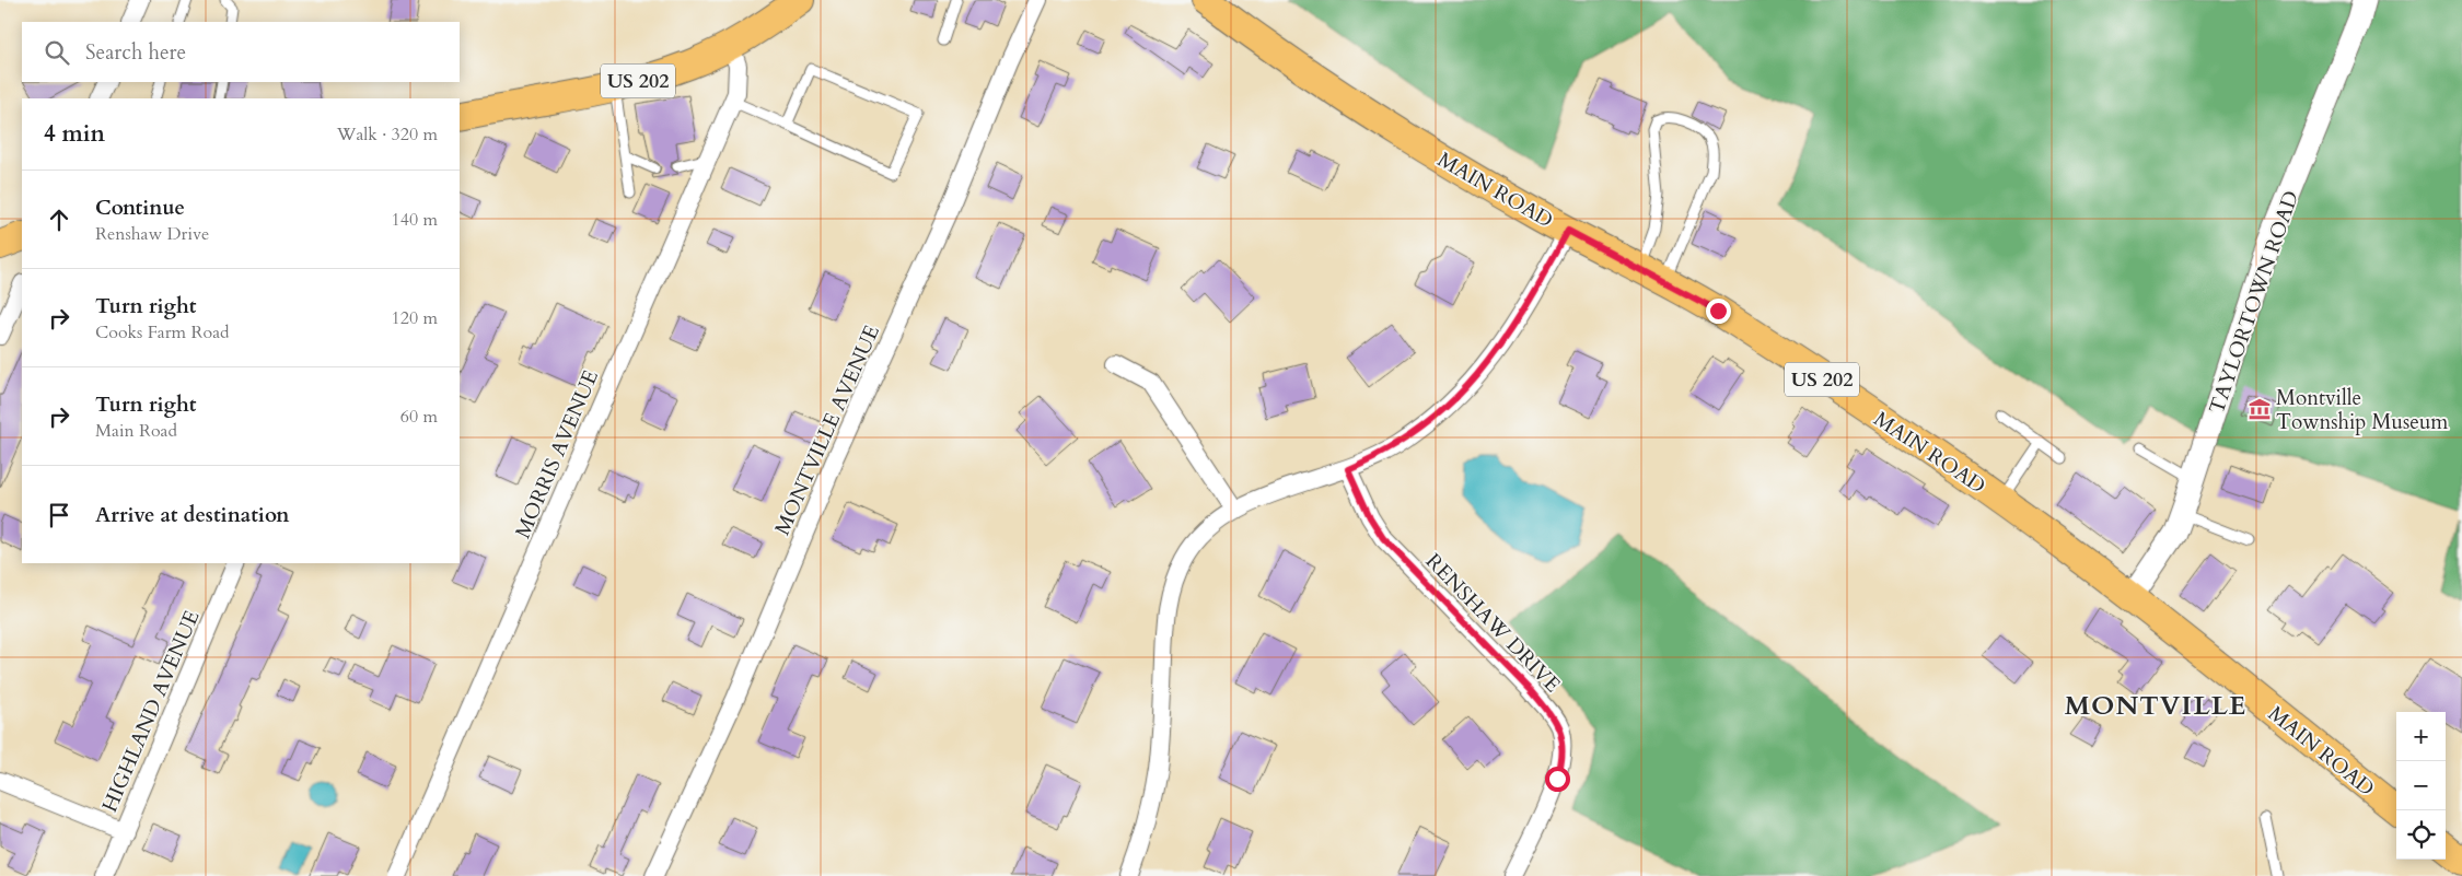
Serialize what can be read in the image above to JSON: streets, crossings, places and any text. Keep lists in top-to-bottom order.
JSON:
{
  "streets": {
    "main road": ["US 202", "MAIN ROAD"],
    "street": [
      "TAYLORTOWN ROAD",
      "MONTVILLE AVENUE",
      "MORRIS AVENUE",
      "RENSHAW DRIVE",
      "HIGHLAND AVENUE"
    ]
  },
  "crossings": [
    ["US 202", "MORRIS AVENUE"],
    ["MAIN ROAD", "TAYLORTOWN ROAD"]
  ],
  "districts": ["MONTVILLE"],
  "places": {
    "museum": ["Montville Township Museum"]
  },
  "page": {
    "search": "Search here",
    "heading": ["4 min", "Walk · 320 m"],
    "list": [
      ["Continue", "Renshaw Drive", "140 m"],
      ["Turn right", "Cooks Farm Road", "120 m"],
      ["Turn right", "Main Road", "60 m"],
      "Arrive at destination"
    ],
    "map_buttons": ["+", "−"]
  }
}
